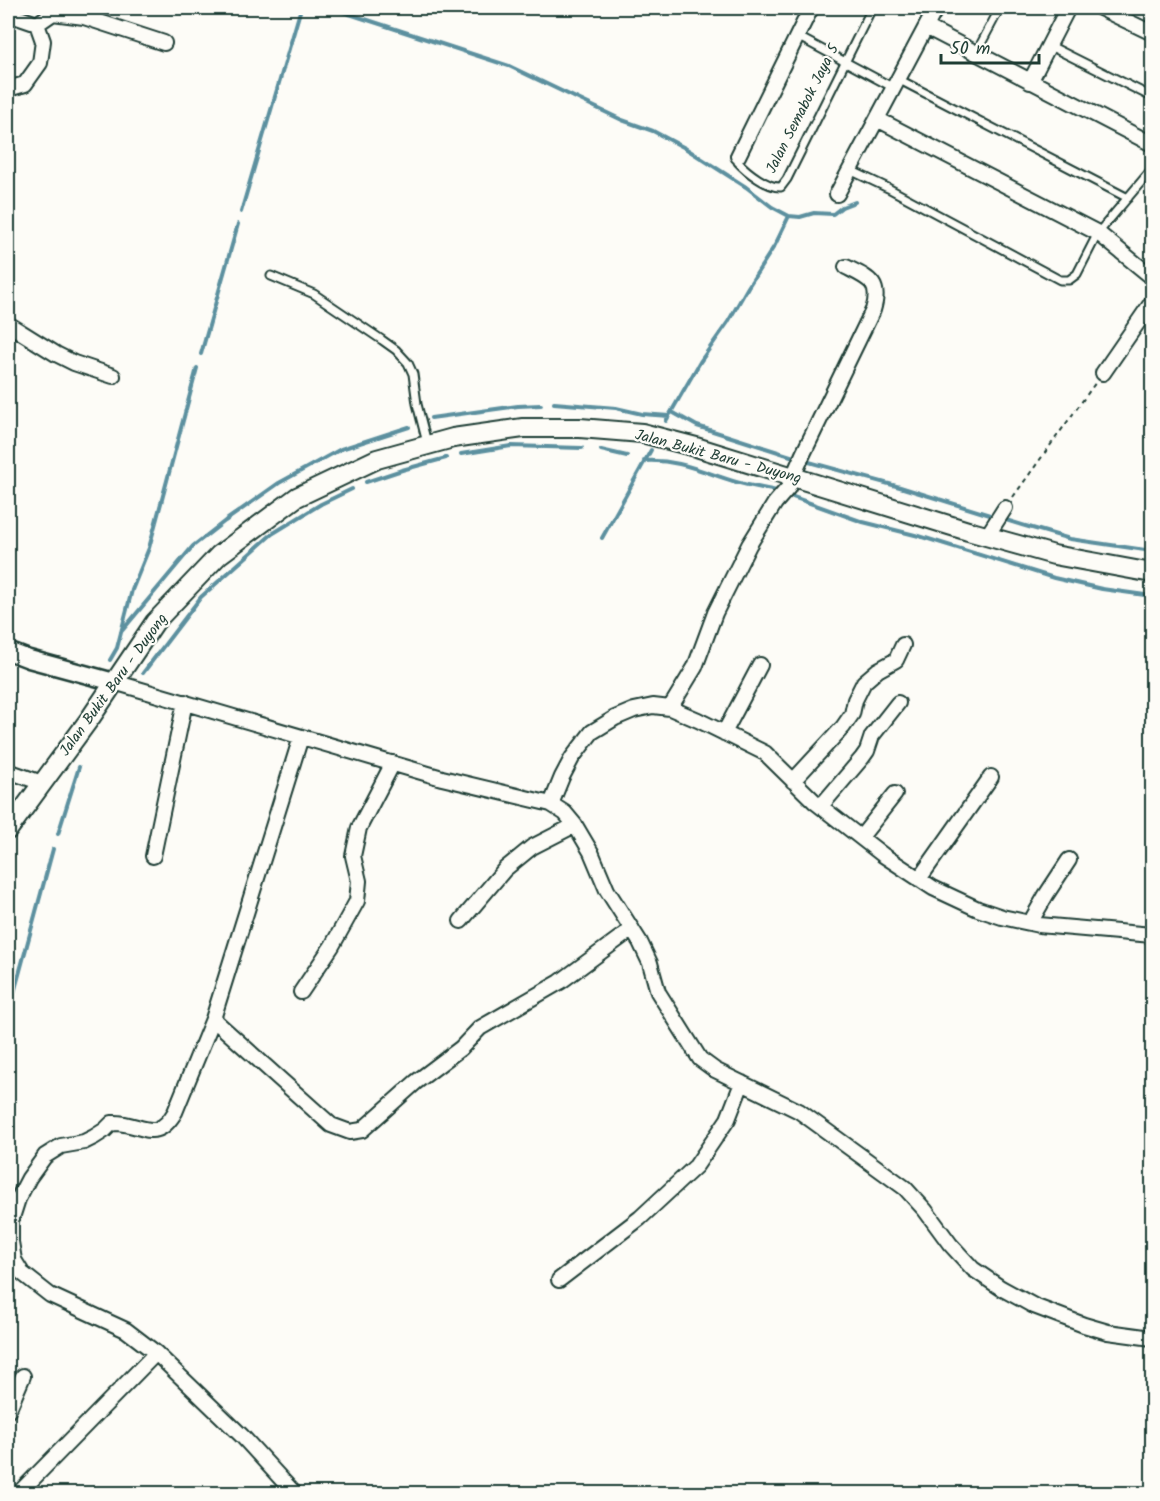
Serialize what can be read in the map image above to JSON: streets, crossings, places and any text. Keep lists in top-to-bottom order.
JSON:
{
  "streets": {
    "main road": ["Jalan Bukit Baru - Duyong"],
    "street": ["Jalan Semabok Jaya 5"]
  },
  "scale_bar": "50 m"
}
